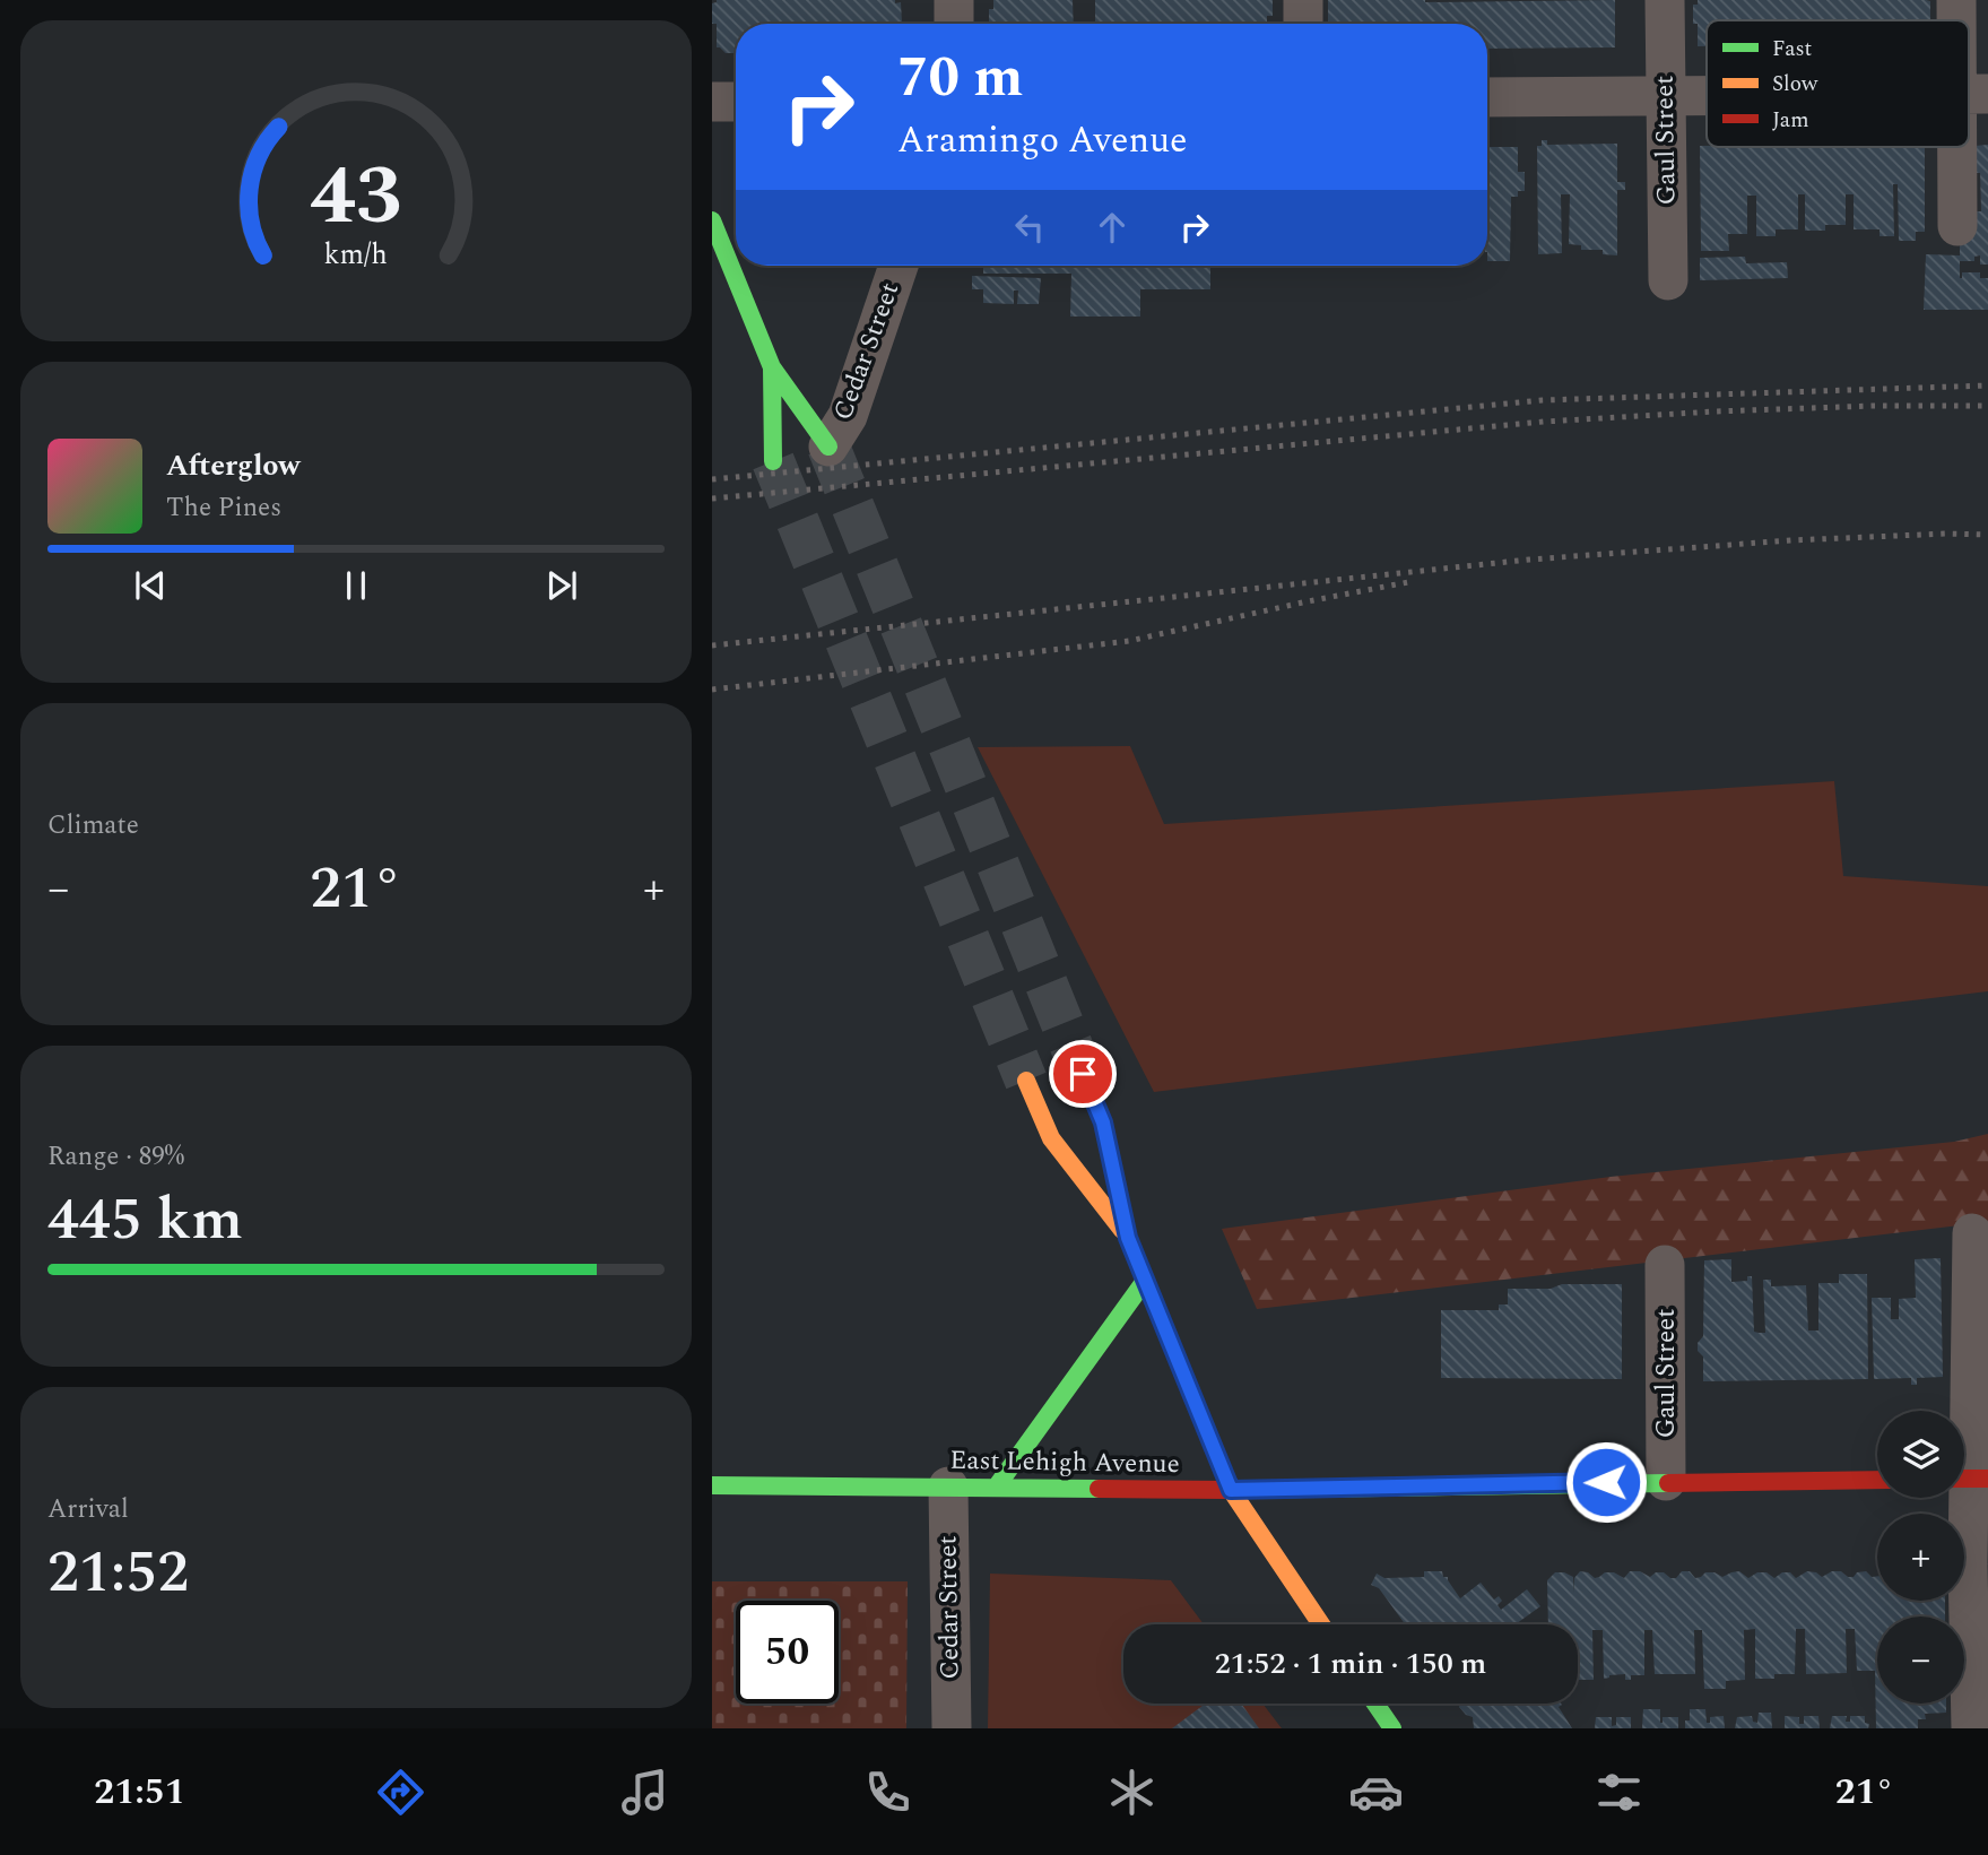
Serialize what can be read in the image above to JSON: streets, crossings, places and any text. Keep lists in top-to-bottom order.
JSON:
{
  "streets": {
    "main road": ["East Lehigh Avenue"],
    "street": ["Gaul Street", "Cedar Street"]
  },
  "crossings": [
    ["Gaul Street", "East Lehigh Avenue"],
    ["Cedar Street", "East Lehigh Avenue"]
  ],
  "legend": ["Fast", "Slow", "Jam"],
  "page": {
    "turn": ["70 m", "Aramingo Avenue"],
    "song": ["Afterglow", "The Pines"],
    "tile": [
      "Climate",
      ["Range · 89%", "445 km"],
      ["Arrival", "21:52"]
    ],
    "heat": ["−", "21°", "+"],
    "map_buttons": ["+", "−"],
    "limit": "50",
    "trip": "21:52 · 1 min · 150 m",
    "tabs": ["21:51", "21°"],
    "gauge": ["43", "km/h"]
  }
}
